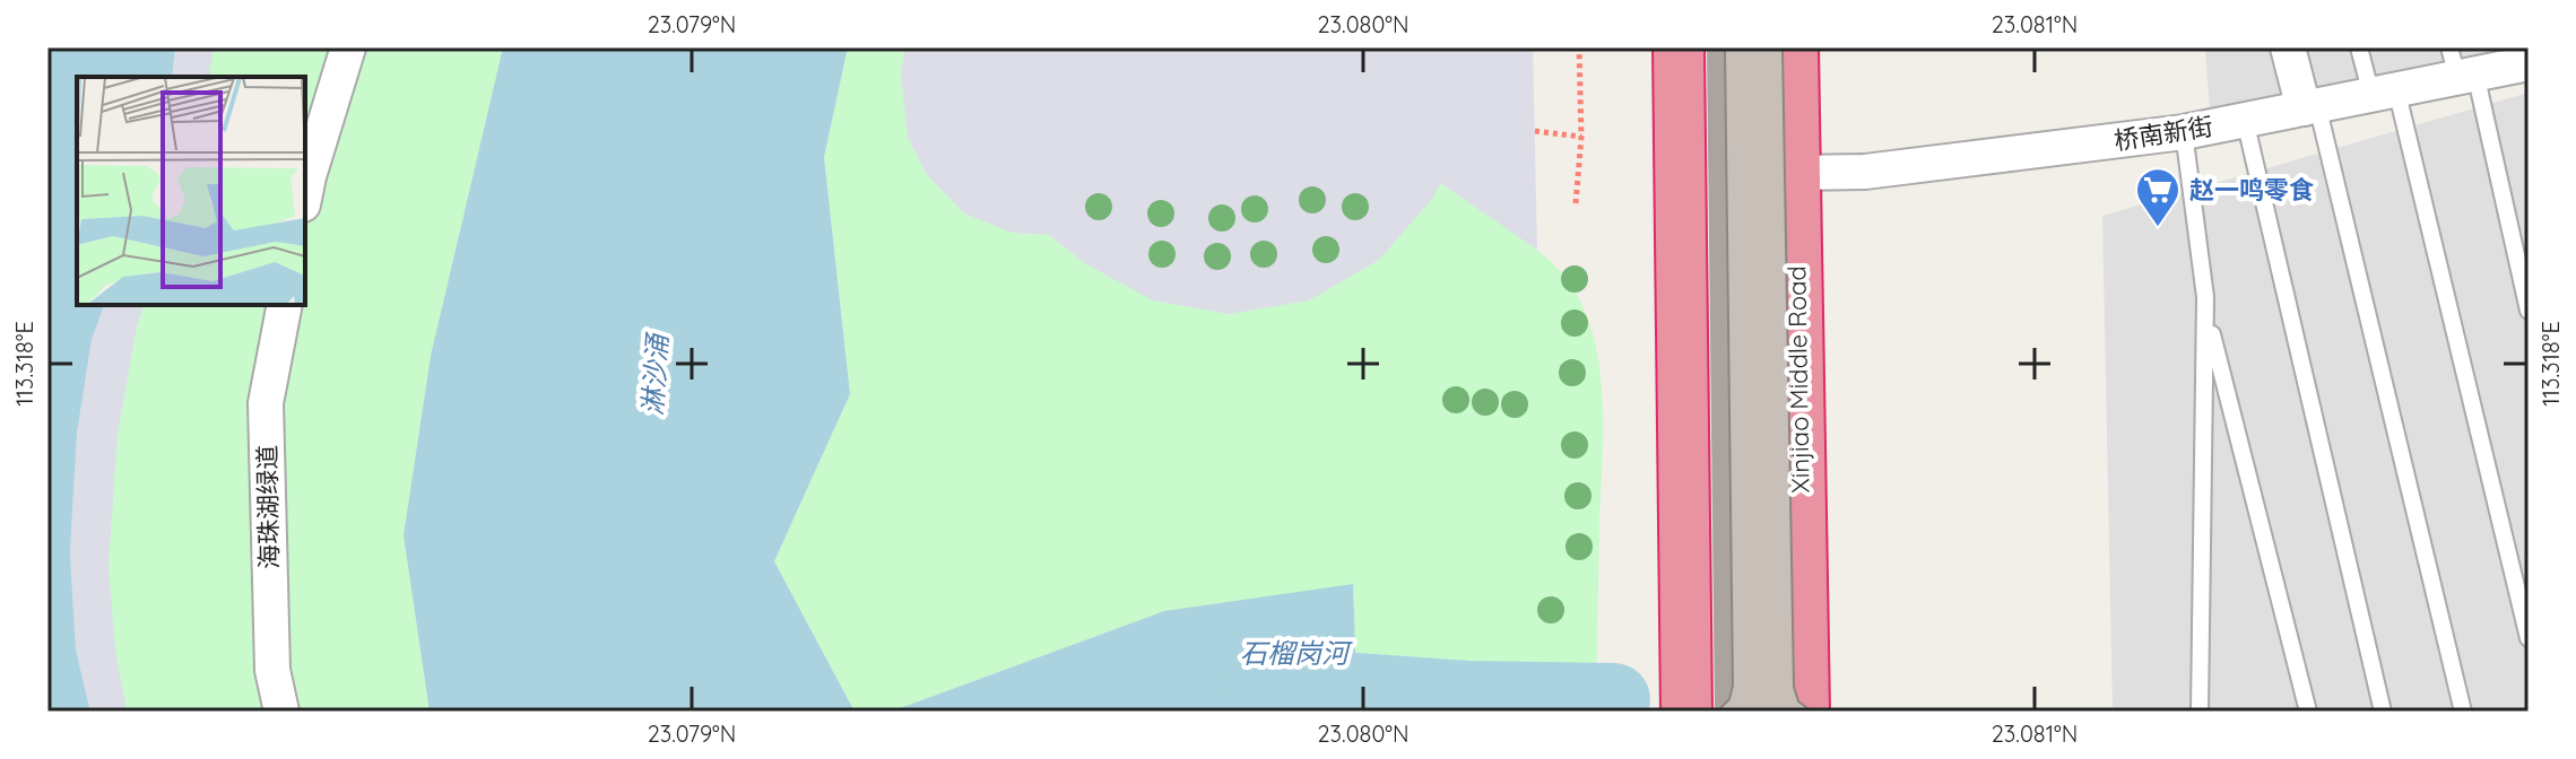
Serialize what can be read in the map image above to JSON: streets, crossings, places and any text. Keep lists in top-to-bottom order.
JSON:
{
  "streets": {
    "highway": ["Xinjiao Middle Road"],
    "street": ["桥南新街", "海珠湖绿道"]
  },
  "crossings": [
    ["桥南新街", "Xinjiao Middle Road"]
  ],
  "water": ["淋沙涌", "石榴岗河"],
  "places": {
    "supermarket": ["赵一鸣零食"]
  },
  "coordinates": [
    "23.079°N",
    "23.080°N",
    "23.081°N",
    "113.318°E"
  ]
}
